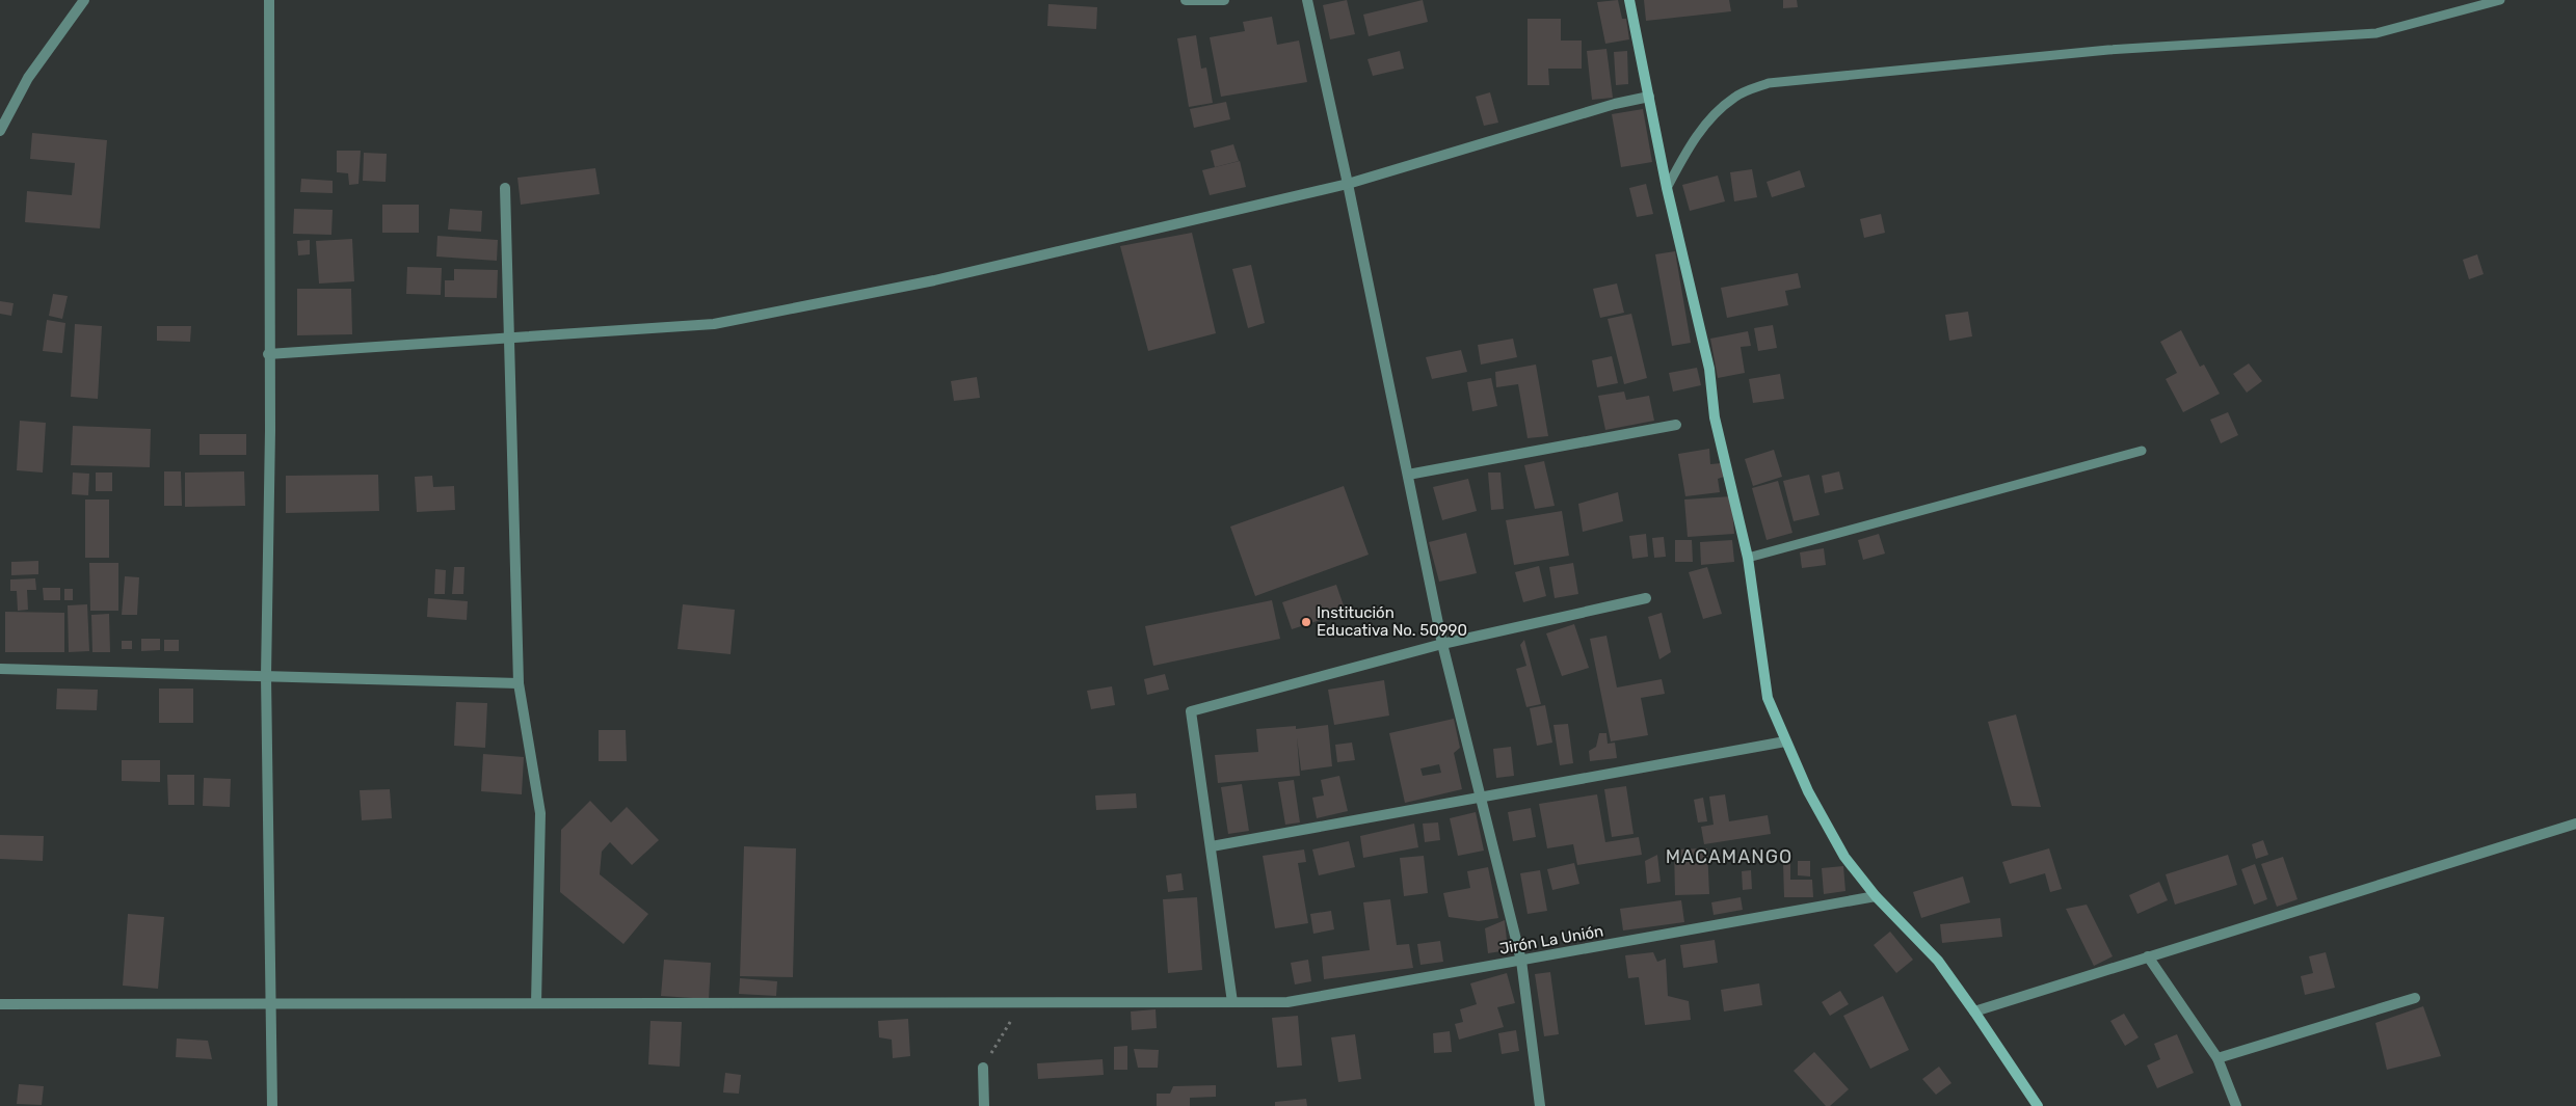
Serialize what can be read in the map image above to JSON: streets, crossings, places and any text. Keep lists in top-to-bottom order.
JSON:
{
  "streets": {
    "street": ["Jirón La Unión"]
  },
  "districts": ["MACAMANGO"],
  "places": ["Institución Educativa No. 50990"]
}
